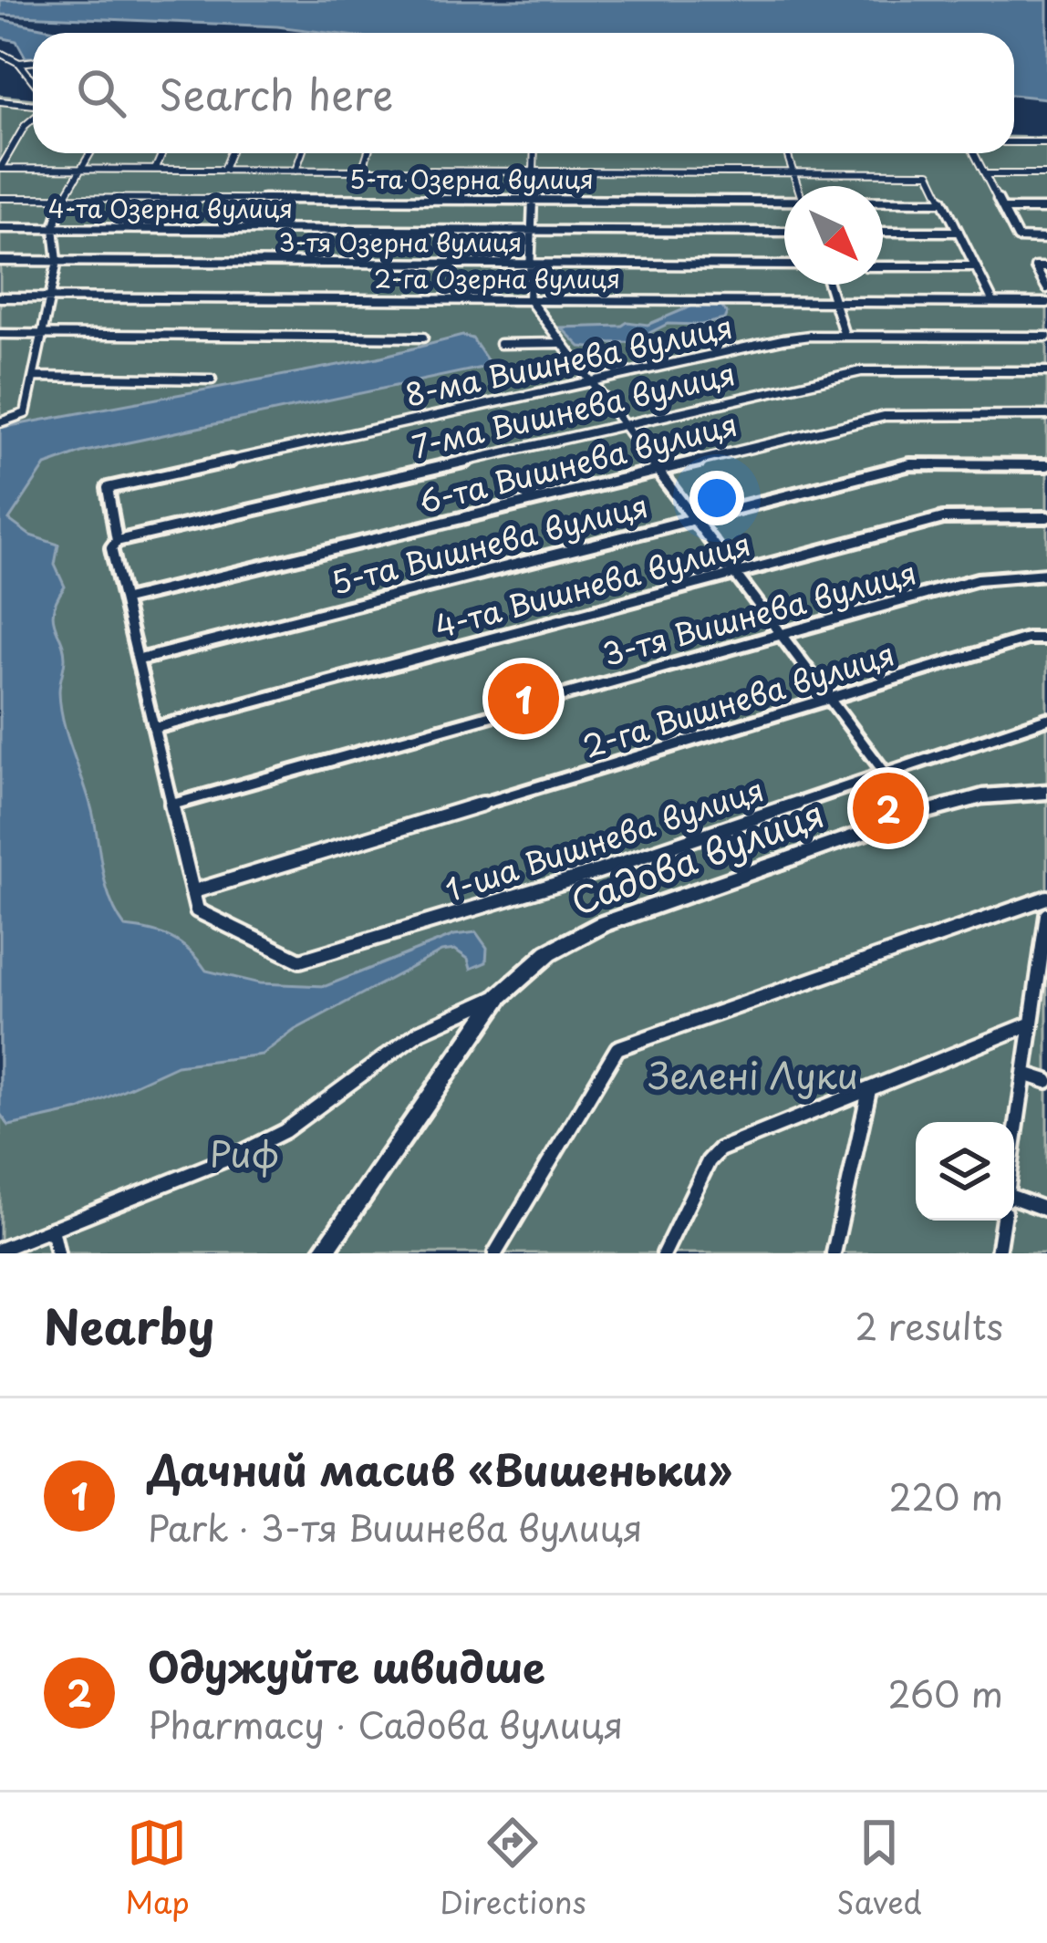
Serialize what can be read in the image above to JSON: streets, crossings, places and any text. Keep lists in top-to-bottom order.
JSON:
{
  "streets": {
    "street": [
      "5-та Озерна вулиця",
      "4-та Озерна вулиця",
      "3-тя Озерна вулиця",
      "2-га Озерна вулиця",
      "8-ма Вишнева вулиця",
      "7-ма Вишнева вулиця",
      "6-та Вишнева вулиця",
      "5-та Вишнева вулиця",
      "4-та Вишнева вулиця",
      "3-тя Вишнева вулиця",
      "2-га Вишнева вулиця",
      "1-ша Вишнева вулиця",
      "Садова вулиця"
    ]
  },
  "crossings": [
    ["8-ма Вишнева вулиця", "7-ма Вишнева вулиця"],
    ["2-га Вишнева вулиця", "1-ша Вишнева вулиця"]
  ],
  "parks": ["Зелені Луки", "Риф"],
  "north": "bottom right",
  "page": {
    "search": "Search here",
    "pins": ["1", "2"],
    "heading": ["Nearby", "2 results"],
    "list": [
      {
        "mark": "1",
        "name": "Дачний масив «Вишеньки»",
        "note": "Park · 3-тя Вишнева вулиця",
        "value": "220 m"
      },
      {
        "mark": "2",
        "name": "Одужуйте швидше",
        "note": "Pharmacy · Садова вулиця",
        "value": "260 m"
      }
    ],
    "nav": ["Map", "Directions", "Saved"]
  }
}
